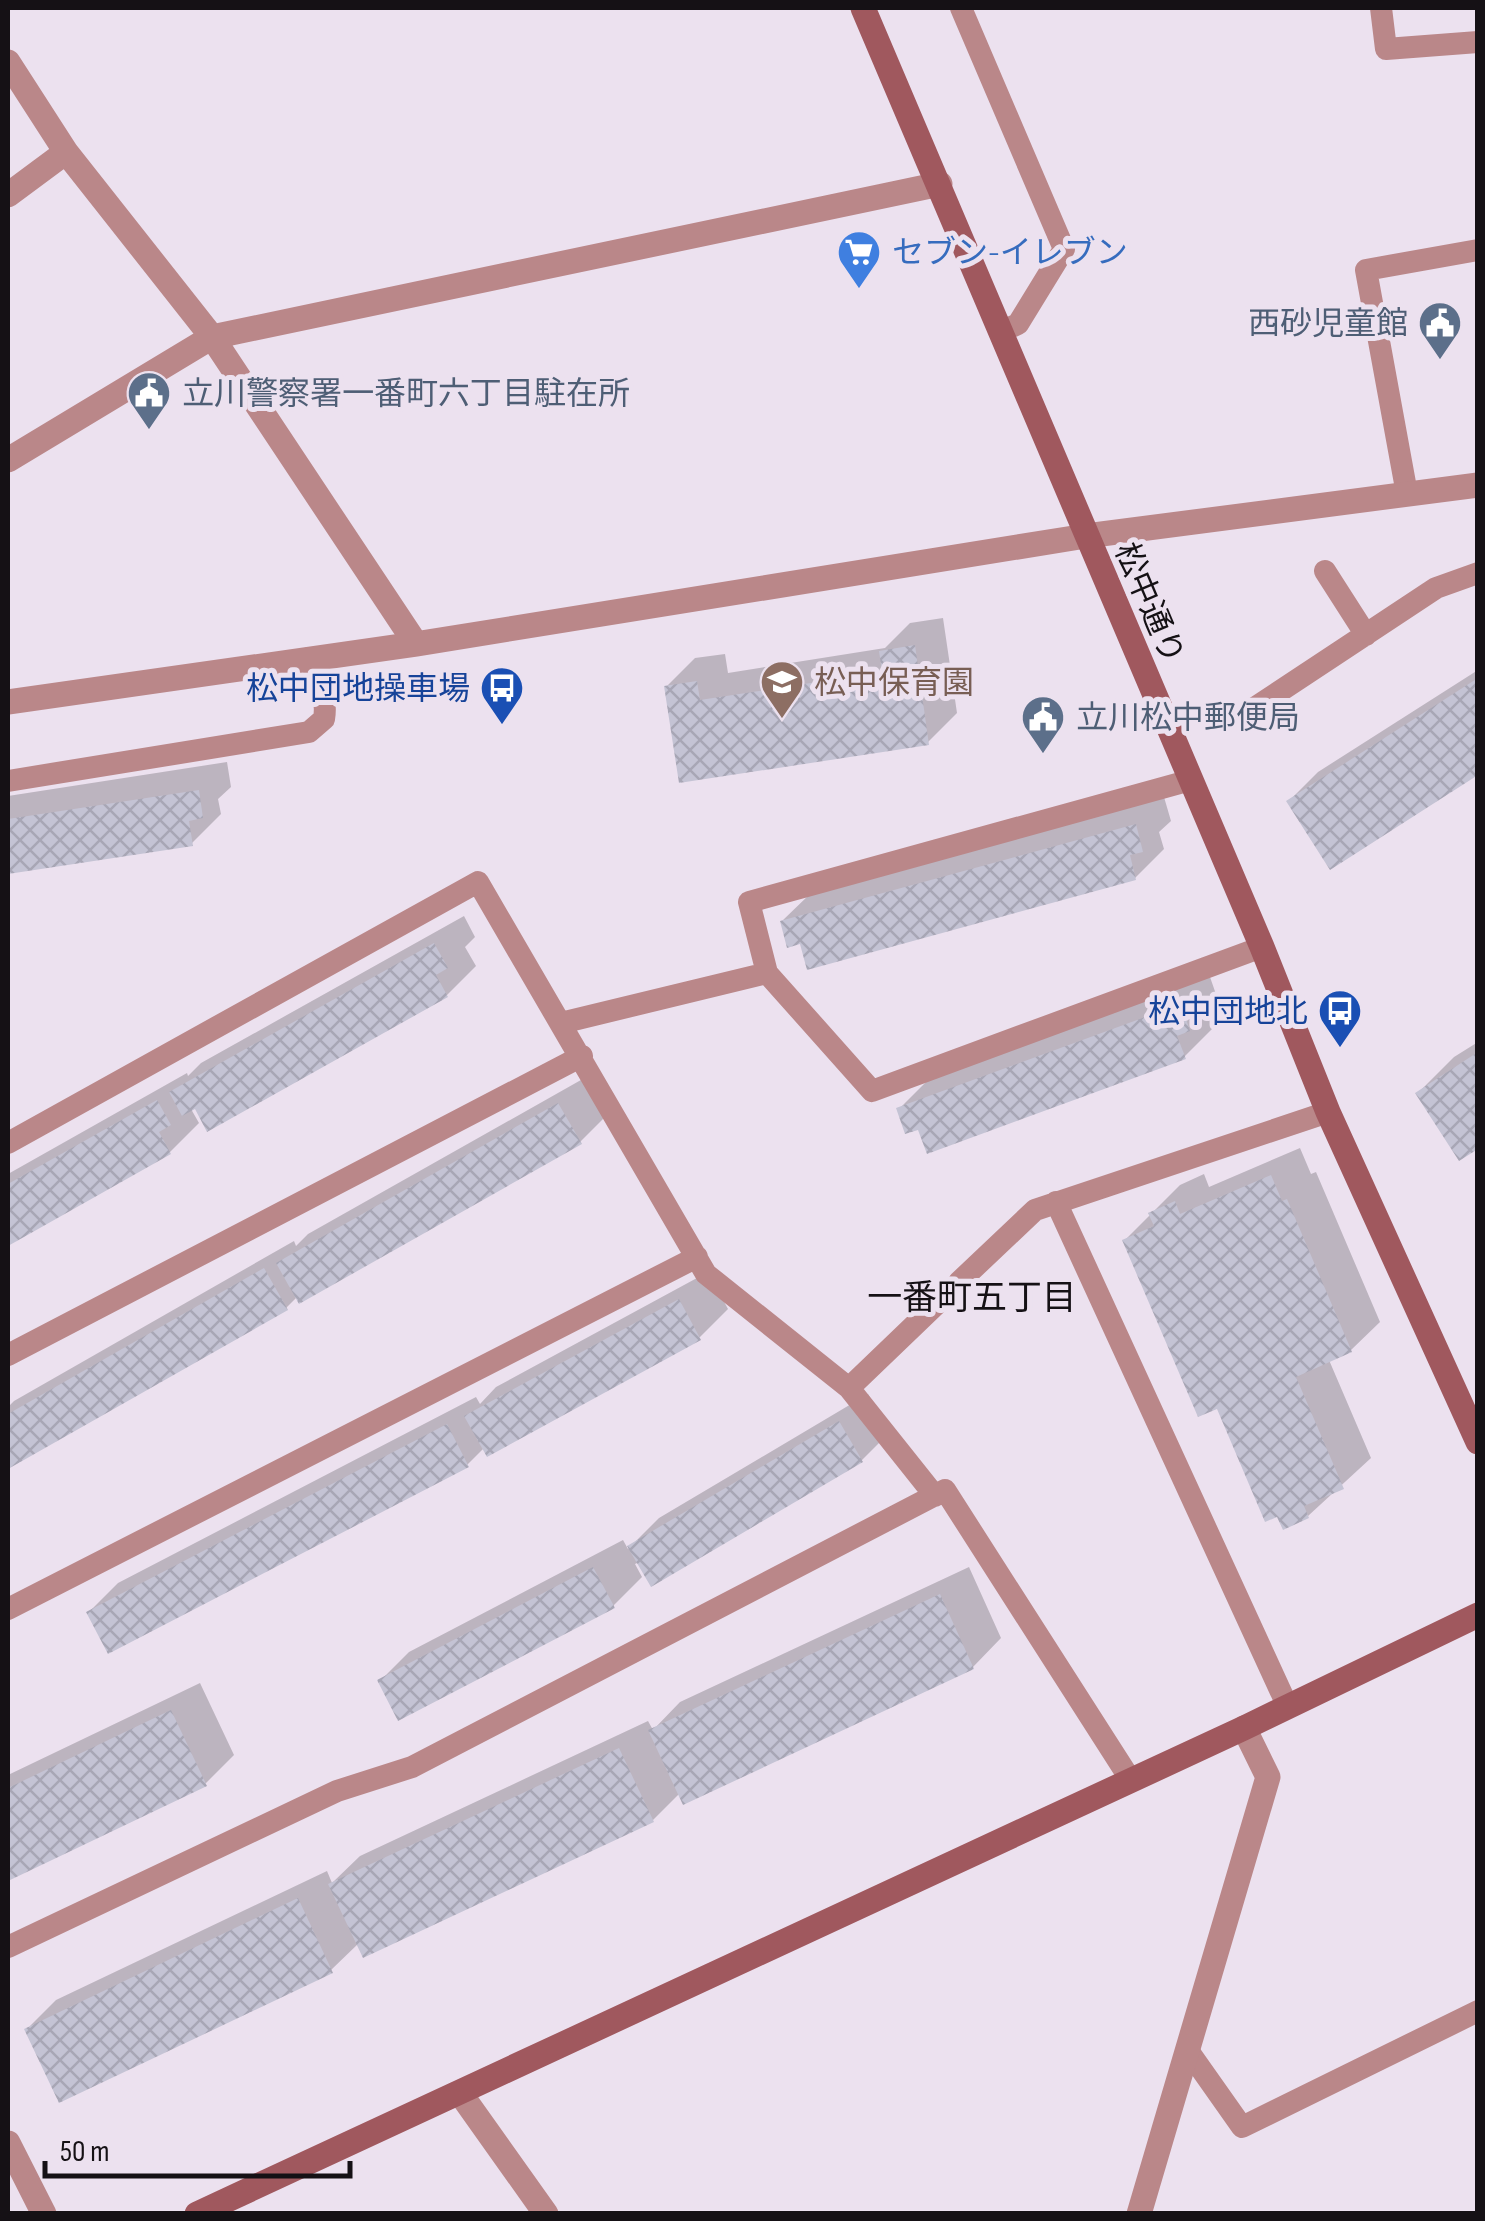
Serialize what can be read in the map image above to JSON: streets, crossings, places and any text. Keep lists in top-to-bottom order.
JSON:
{
  "streets": {
    "street": ["松中通り"]
  },
  "districts": ["一番町五丁目"],
  "places": {
    "supermarket": ["セブン-イレブン"],
    "public building": ["西砂児童館", "立川警察署一番町六丁目駐在所", "立川松中郵便局"],
    "school or university": ["松中保育園"],
    "bus stop": ["松中団地操車場", "松中団地北"]
  },
  "scale_bar": "50 m"
}
